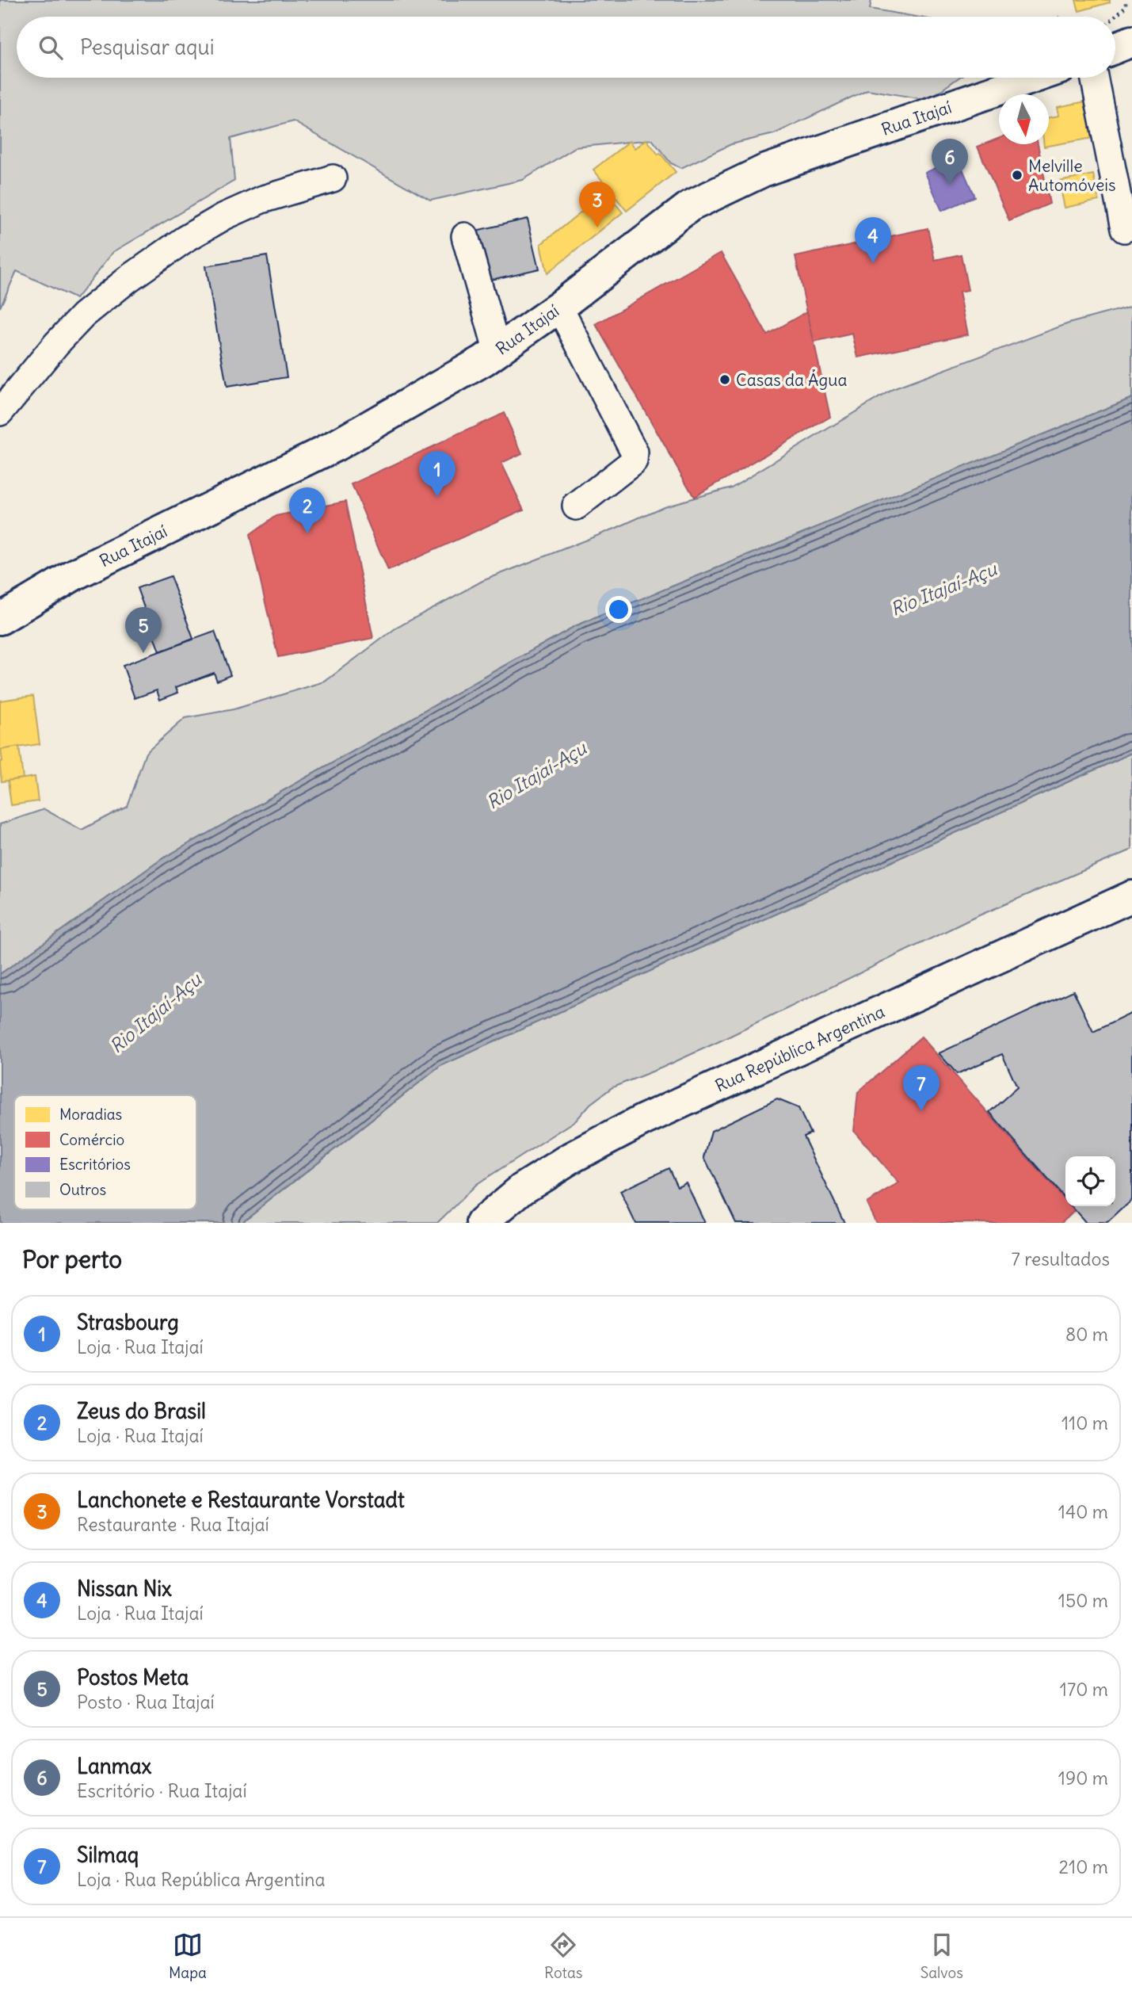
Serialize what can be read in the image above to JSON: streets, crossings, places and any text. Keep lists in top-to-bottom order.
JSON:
{
  "streets": {
    "main road": ["Rua Itajaí", "Rua República Argentina"]
  },
  "water": ["Rio Itajaí-Açu"],
  "places": ["Melville Automóveis", "Casas da Água"],
  "legend": [
    "Moradias",
    "Comércio",
    "Escritórios",
    "Outros"
  ],
  "north": "bottom",
  "page": {
    "search": "Pesquisar aqui",
    "pins": [
      "6",
      "3",
      "4",
      "1",
      "2",
      "5",
      "7"
    ],
    "heading": ["Por perto", "7 resultados"],
    "list": [
      {
        "mark": "1",
        "name": "Strasbourg",
        "note": "Loja · Rua Itajaí",
        "value": "80 m"
      },
      {
        "mark": "2",
        "name": "Zeus do Brasil",
        "note": "Loja · Rua Itajaí",
        "value": "110 m"
      },
      {
        "mark": "3",
        "name": "Lanchonete e Restaurante Vorstadt",
        "note": "Restaurante · Rua Itajaí",
        "value": "140 m"
      },
      {
        "mark": "4",
        "name": "Nissan Nix",
        "note": "Loja · Rua Itajaí",
        "value": "150 m"
      },
      {
        "mark": "5",
        "name": "Postos Meta",
        "note": "Posto · Rua Itajaí",
        "value": "170 m"
      },
      {
        "mark": "6",
        "name": "Lanmax",
        "note": "Escritório · Rua Itajaí",
        "value": "190 m"
      },
      {
        "mark": "7",
        "name": "Silmaq",
        "note": "Loja · Rua República Argentina",
        "value": "210 m"
      }
    ],
    "nav": ["Mapa", "Rotas", "Salvos"]
  }
}
